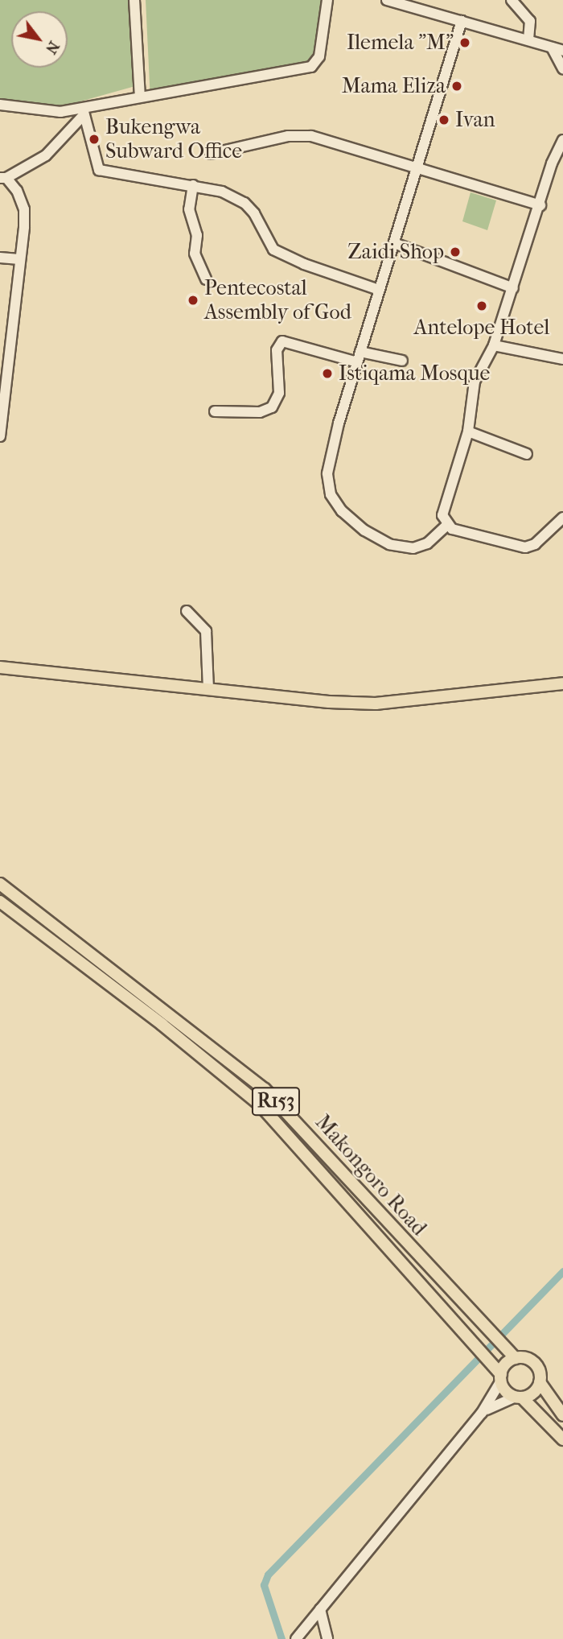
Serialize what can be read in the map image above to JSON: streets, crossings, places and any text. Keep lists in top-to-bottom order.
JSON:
{
  "streets": {
    "main road": ["R153", "Makongoro Road"]
  },
  "places": [
    "Ilemela \"M\"",
    "Mama Eliza",
    "Ivan",
    "Bukengwa Subward Office",
    "Zaidi Shop",
    "Pentecostal Assembly of God",
    "Antelope Hotel",
    "Istiqama Mosque"
  ],
  "north": "bottom right"
}
